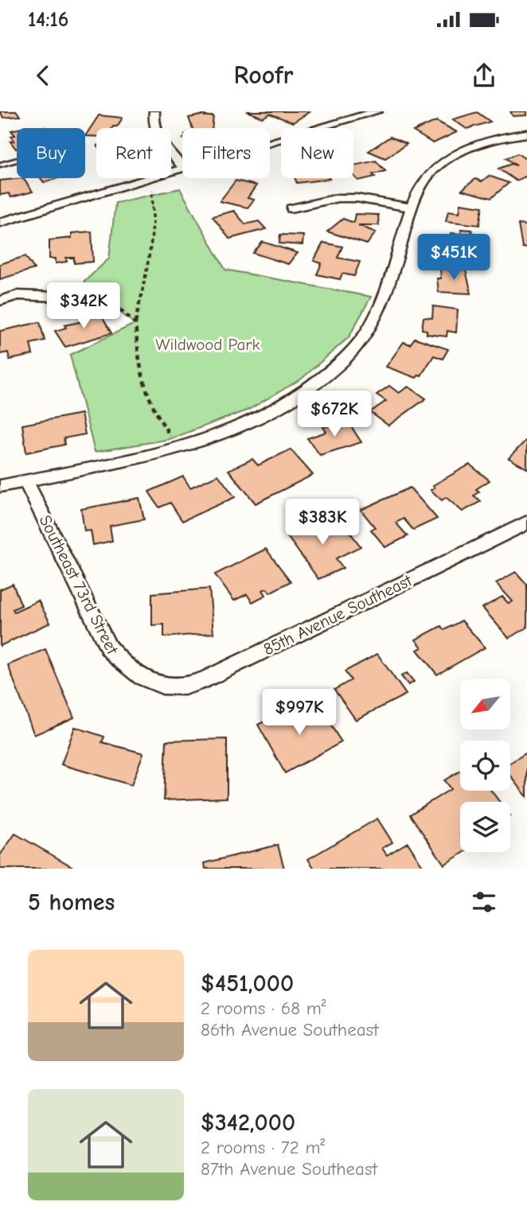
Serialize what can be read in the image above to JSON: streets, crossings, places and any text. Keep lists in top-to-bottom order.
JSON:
{
  "streets": {
    "street": ["Southeast 73rd Street", "85th Avenue Southeast"]
  },
  "crossings": [
    ["Southeast 73rd Street", "85th Avenue Southeast"]
  ],
  "parks": ["Wildwood Park"],
  "north": "bottom left",
  "page": {
    "status": "14:16",
    "header": "Roofr",
    "chip": [
      "Buy",
      "Rent",
      "Filters",
      "New"
    ],
    "price": [
      "$451K",
      "$342K",
      "$672K",
      "$383K",
      "$997K"
    ],
    "heading": "5 homes",
    "list": [
      {
        "name": "$451,000",
        "note": "2 rooms · 68 m² · 86th Avenue Southeast"
      },
      {
        "name": "$342,000",
        "note": "2 rooms · 72 m² · 87th Avenue Southeast"
      }
    ]
  }
}
